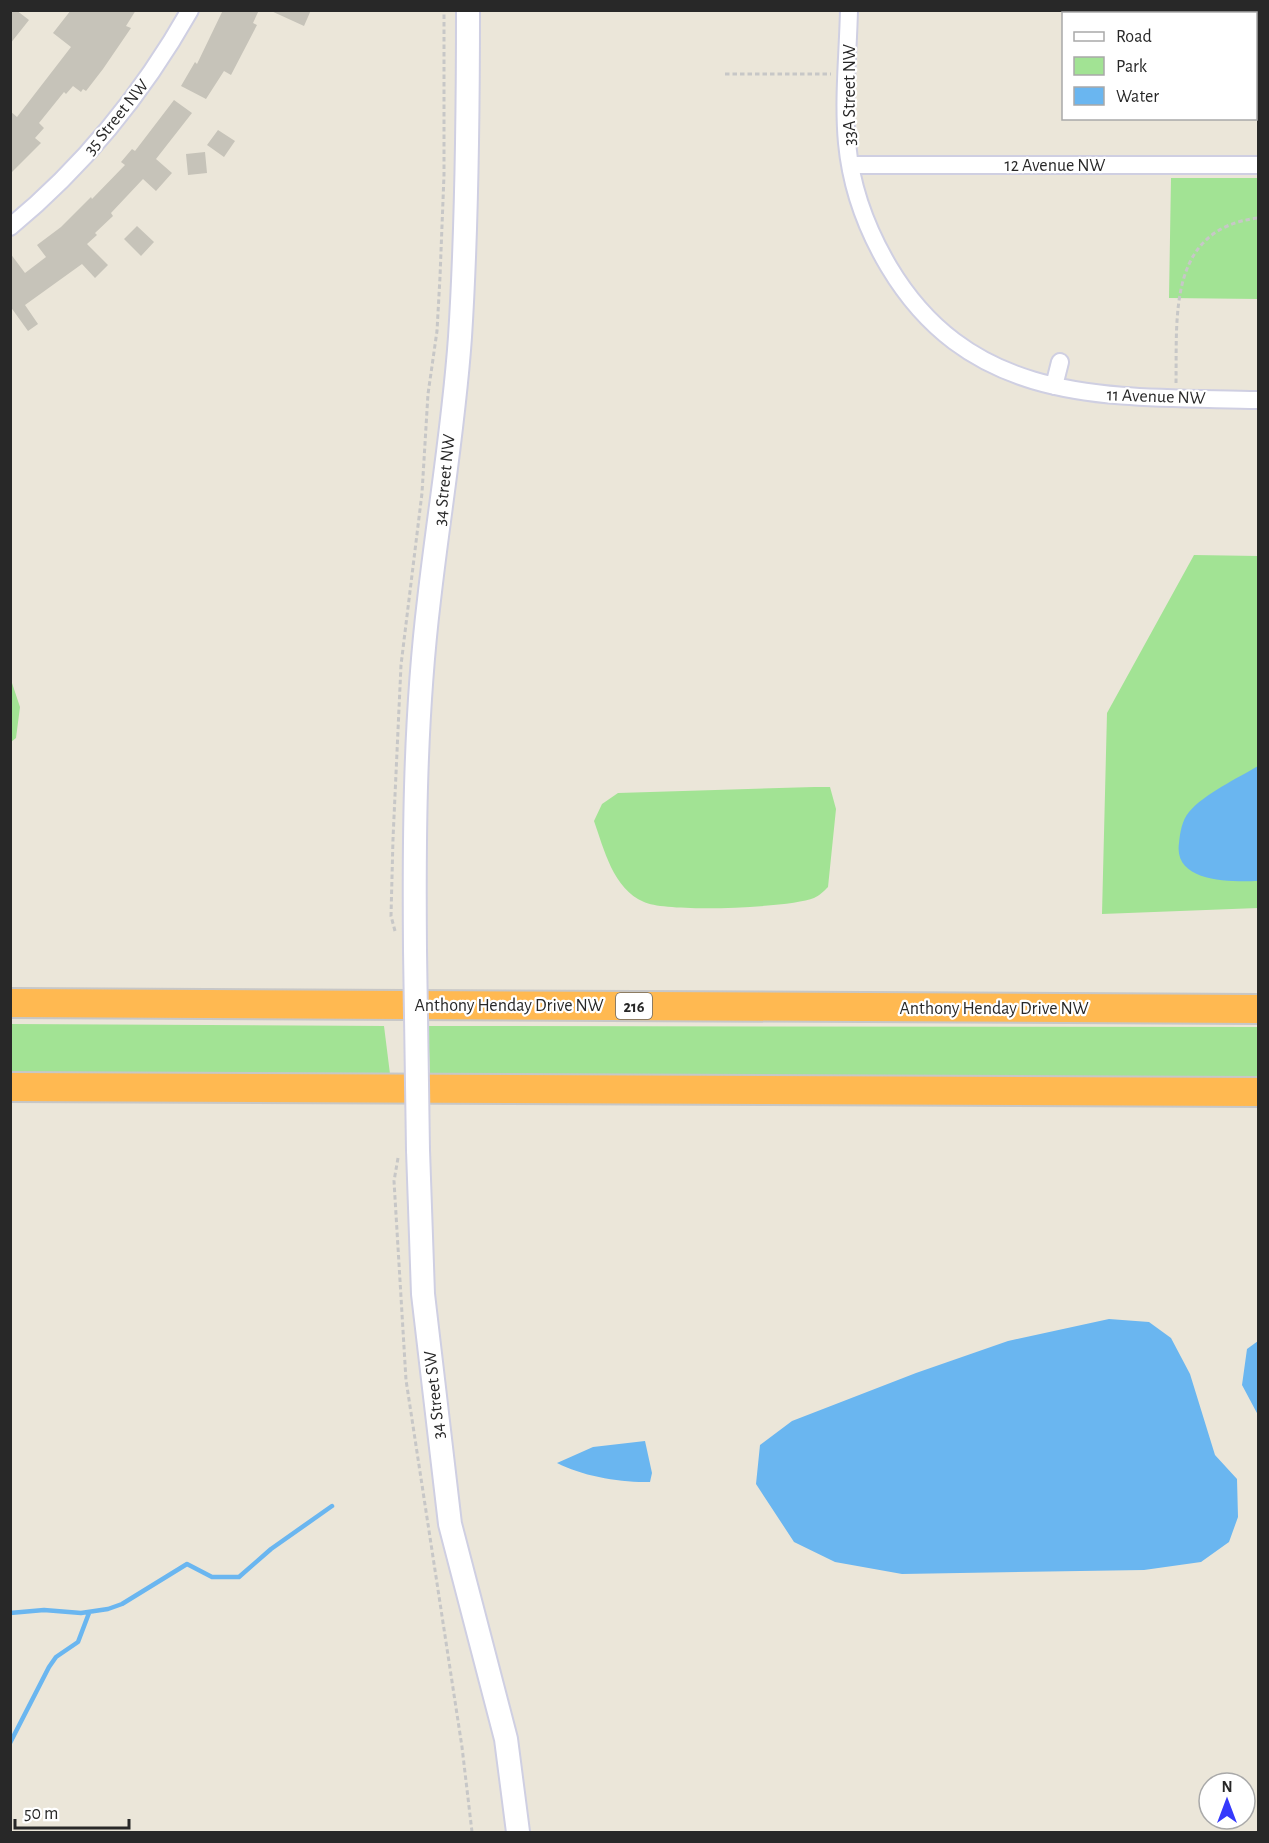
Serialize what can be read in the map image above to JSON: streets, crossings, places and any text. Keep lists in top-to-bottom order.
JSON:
{
  "streets": {
    "highway": ["Anthony Henday Drive NW", "216"],
    "main road": ["34 Street NW", "34 Street SW"],
    "street": [
      "33A Street NW",
      "35 Street NW",
      "12 Avenue NW",
      "11 Avenue NW"
    ]
  },
  "crossings": [
    ["33A Street NW", "12 Avenue NW"],
    ["33A Street NW", "11 Avenue NW"],
    ["34 Street NW", "34 Street SW"]
  ],
  "legend": ["Road", "Park", "Water"],
  "scale_bar": "50 m",
  "north": "top"
}
